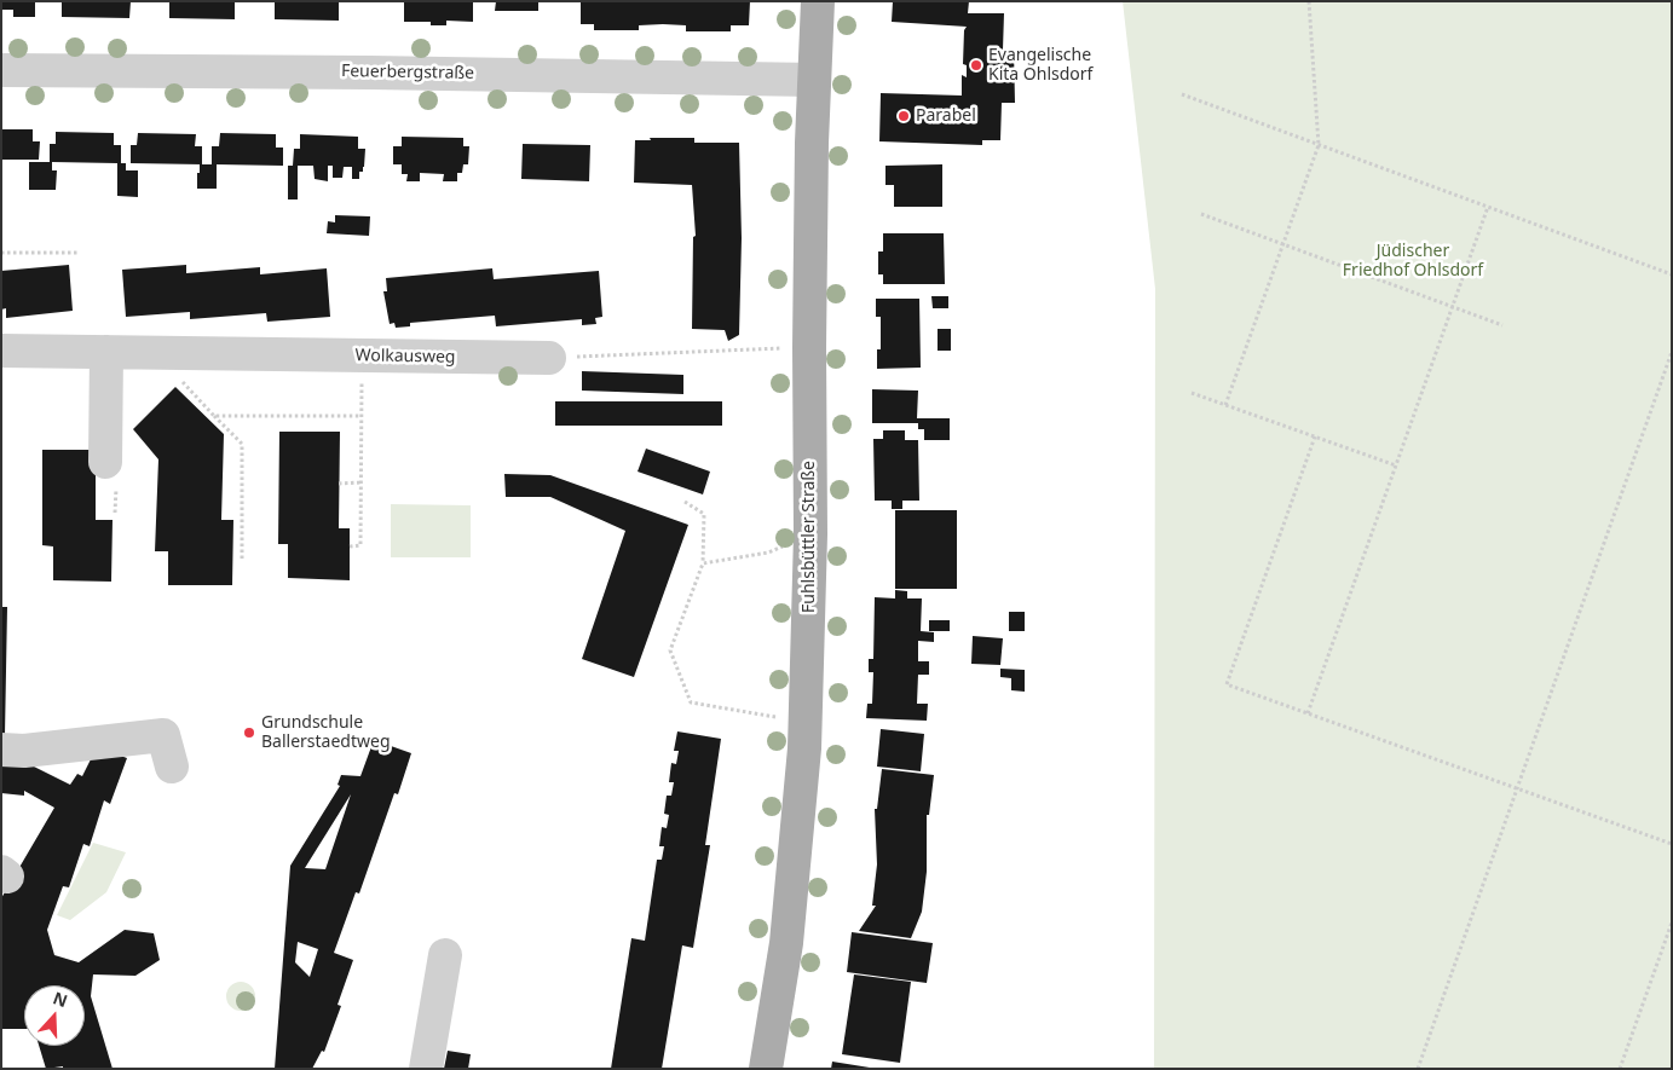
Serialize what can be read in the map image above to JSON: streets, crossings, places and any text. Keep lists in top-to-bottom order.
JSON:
{
  "streets": {
    "main road": ["Fuhlsbüttler Straße"],
    "street": ["Feuerbergstraße", "Wolkausweg"]
  },
  "crossings": [
    ["Feuerbergstraße", "Fuhlsbüttler Straße"]
  ],
  "parks": ["Jüdischer Friedhof Ohlsdorf"],
  "places": ["Evangelische Kita Ohlsdorf", "Parabel", "Grundschule Ballerstaedtweg"],
  "north": "top"
}
